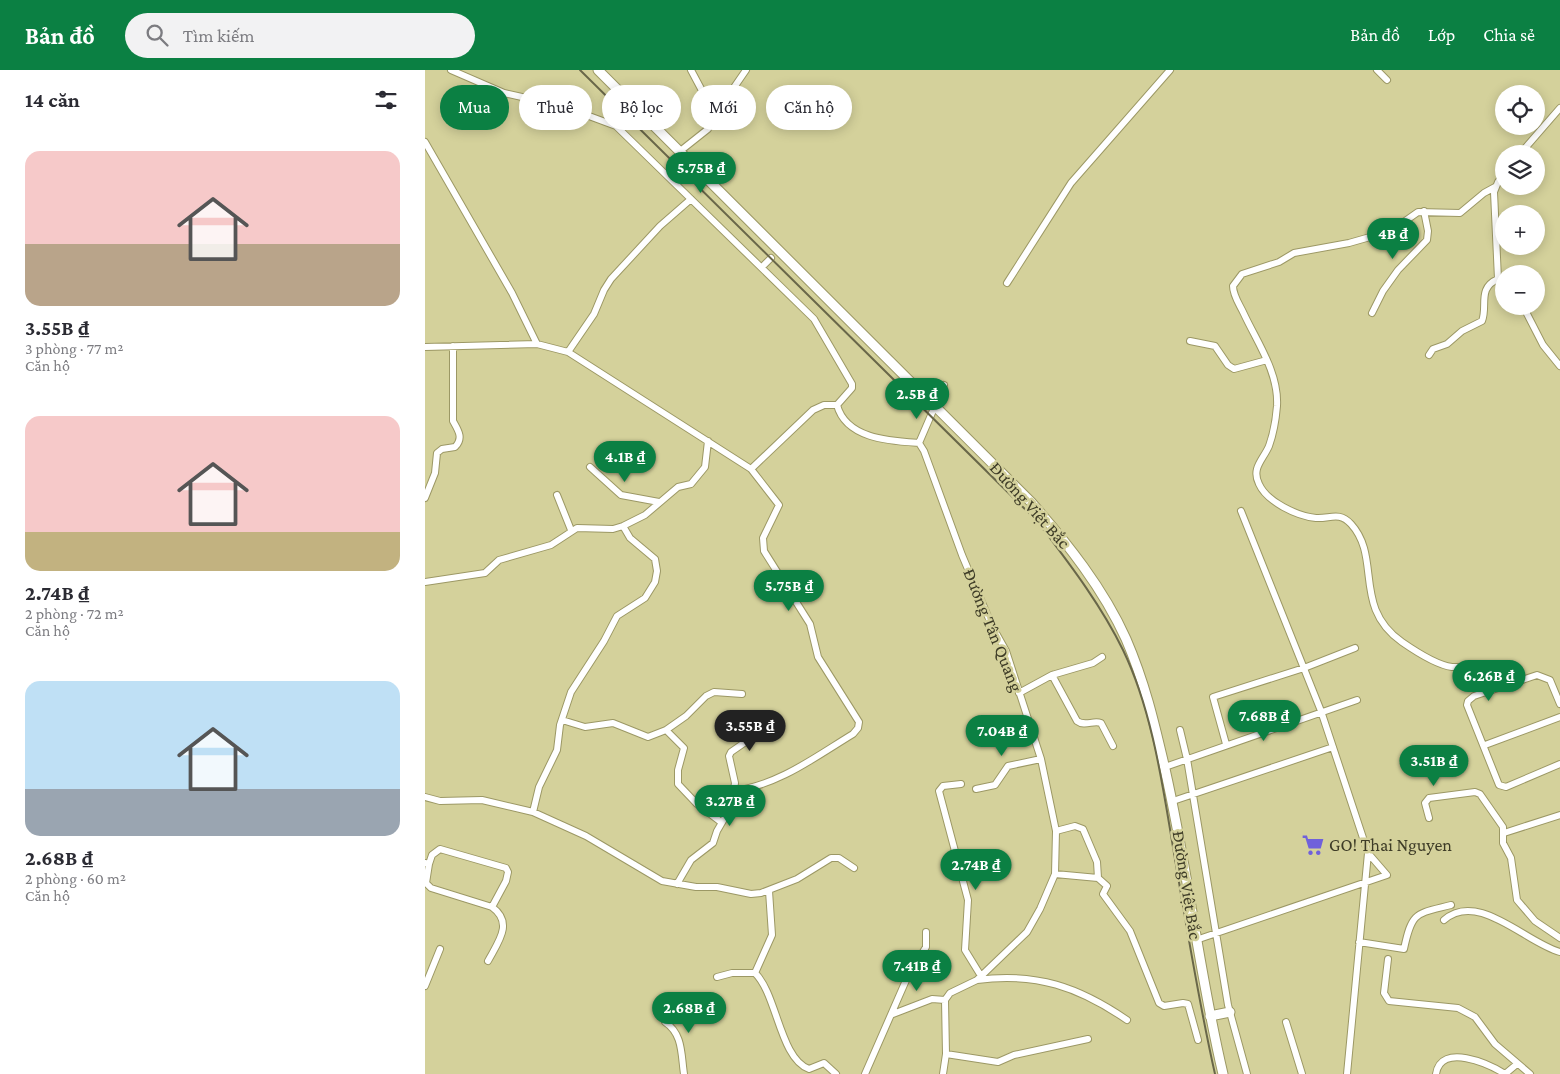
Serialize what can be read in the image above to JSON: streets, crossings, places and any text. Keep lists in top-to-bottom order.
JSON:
{
  "streets": {
    "main road": ["Đường Việt Bắc"],
    "street": ["Đường Tân Quang"]
  },
  "places": {
    "supermarket": ["GO! Thai Nguyen"]
  },
  "page": {
    "header": "Bản đồ",
    "search": "Tìm kiếm",
    "nav": ["Bản đồ", "Lớp", "Chia sẻ"],
    "heading": "14 căn",
    "map_buttons": ["+", "−"],
    "chip": [
      "Mua",
      "Thuê",
      "Bộ lọc",
      "Mới",
      "Căn hộ"
    ],
    "list": [
      {
        "name": "3.55B ₫",
        "note": "3 phòng · 77 m² · Căn hộ"
      },
      {
        "name": "2.74B ₫",
        "note": "2 phòng · 72 m² · Căn hộ"
      },
      {
        "name": "2.68B ₫",
        "note": "2 phòng · 60 m² · Căn hộ"
      }
    ],
    "price": [
      "5.75B ₫",
      "4B ₫",
      "2.5B ₫",
      "4.1B ₫",
      "5.75B ₫",
      "6.26B ₫",
      "7.68B ₫",
      "3.55B ₫",
      "7.04B ₫",
      "3.51B ₫",
      "3.27B ₫",
      "2.74B ₫",
      "7.41B ₫",
      "2.68B ₫"
    ]
  }
}
